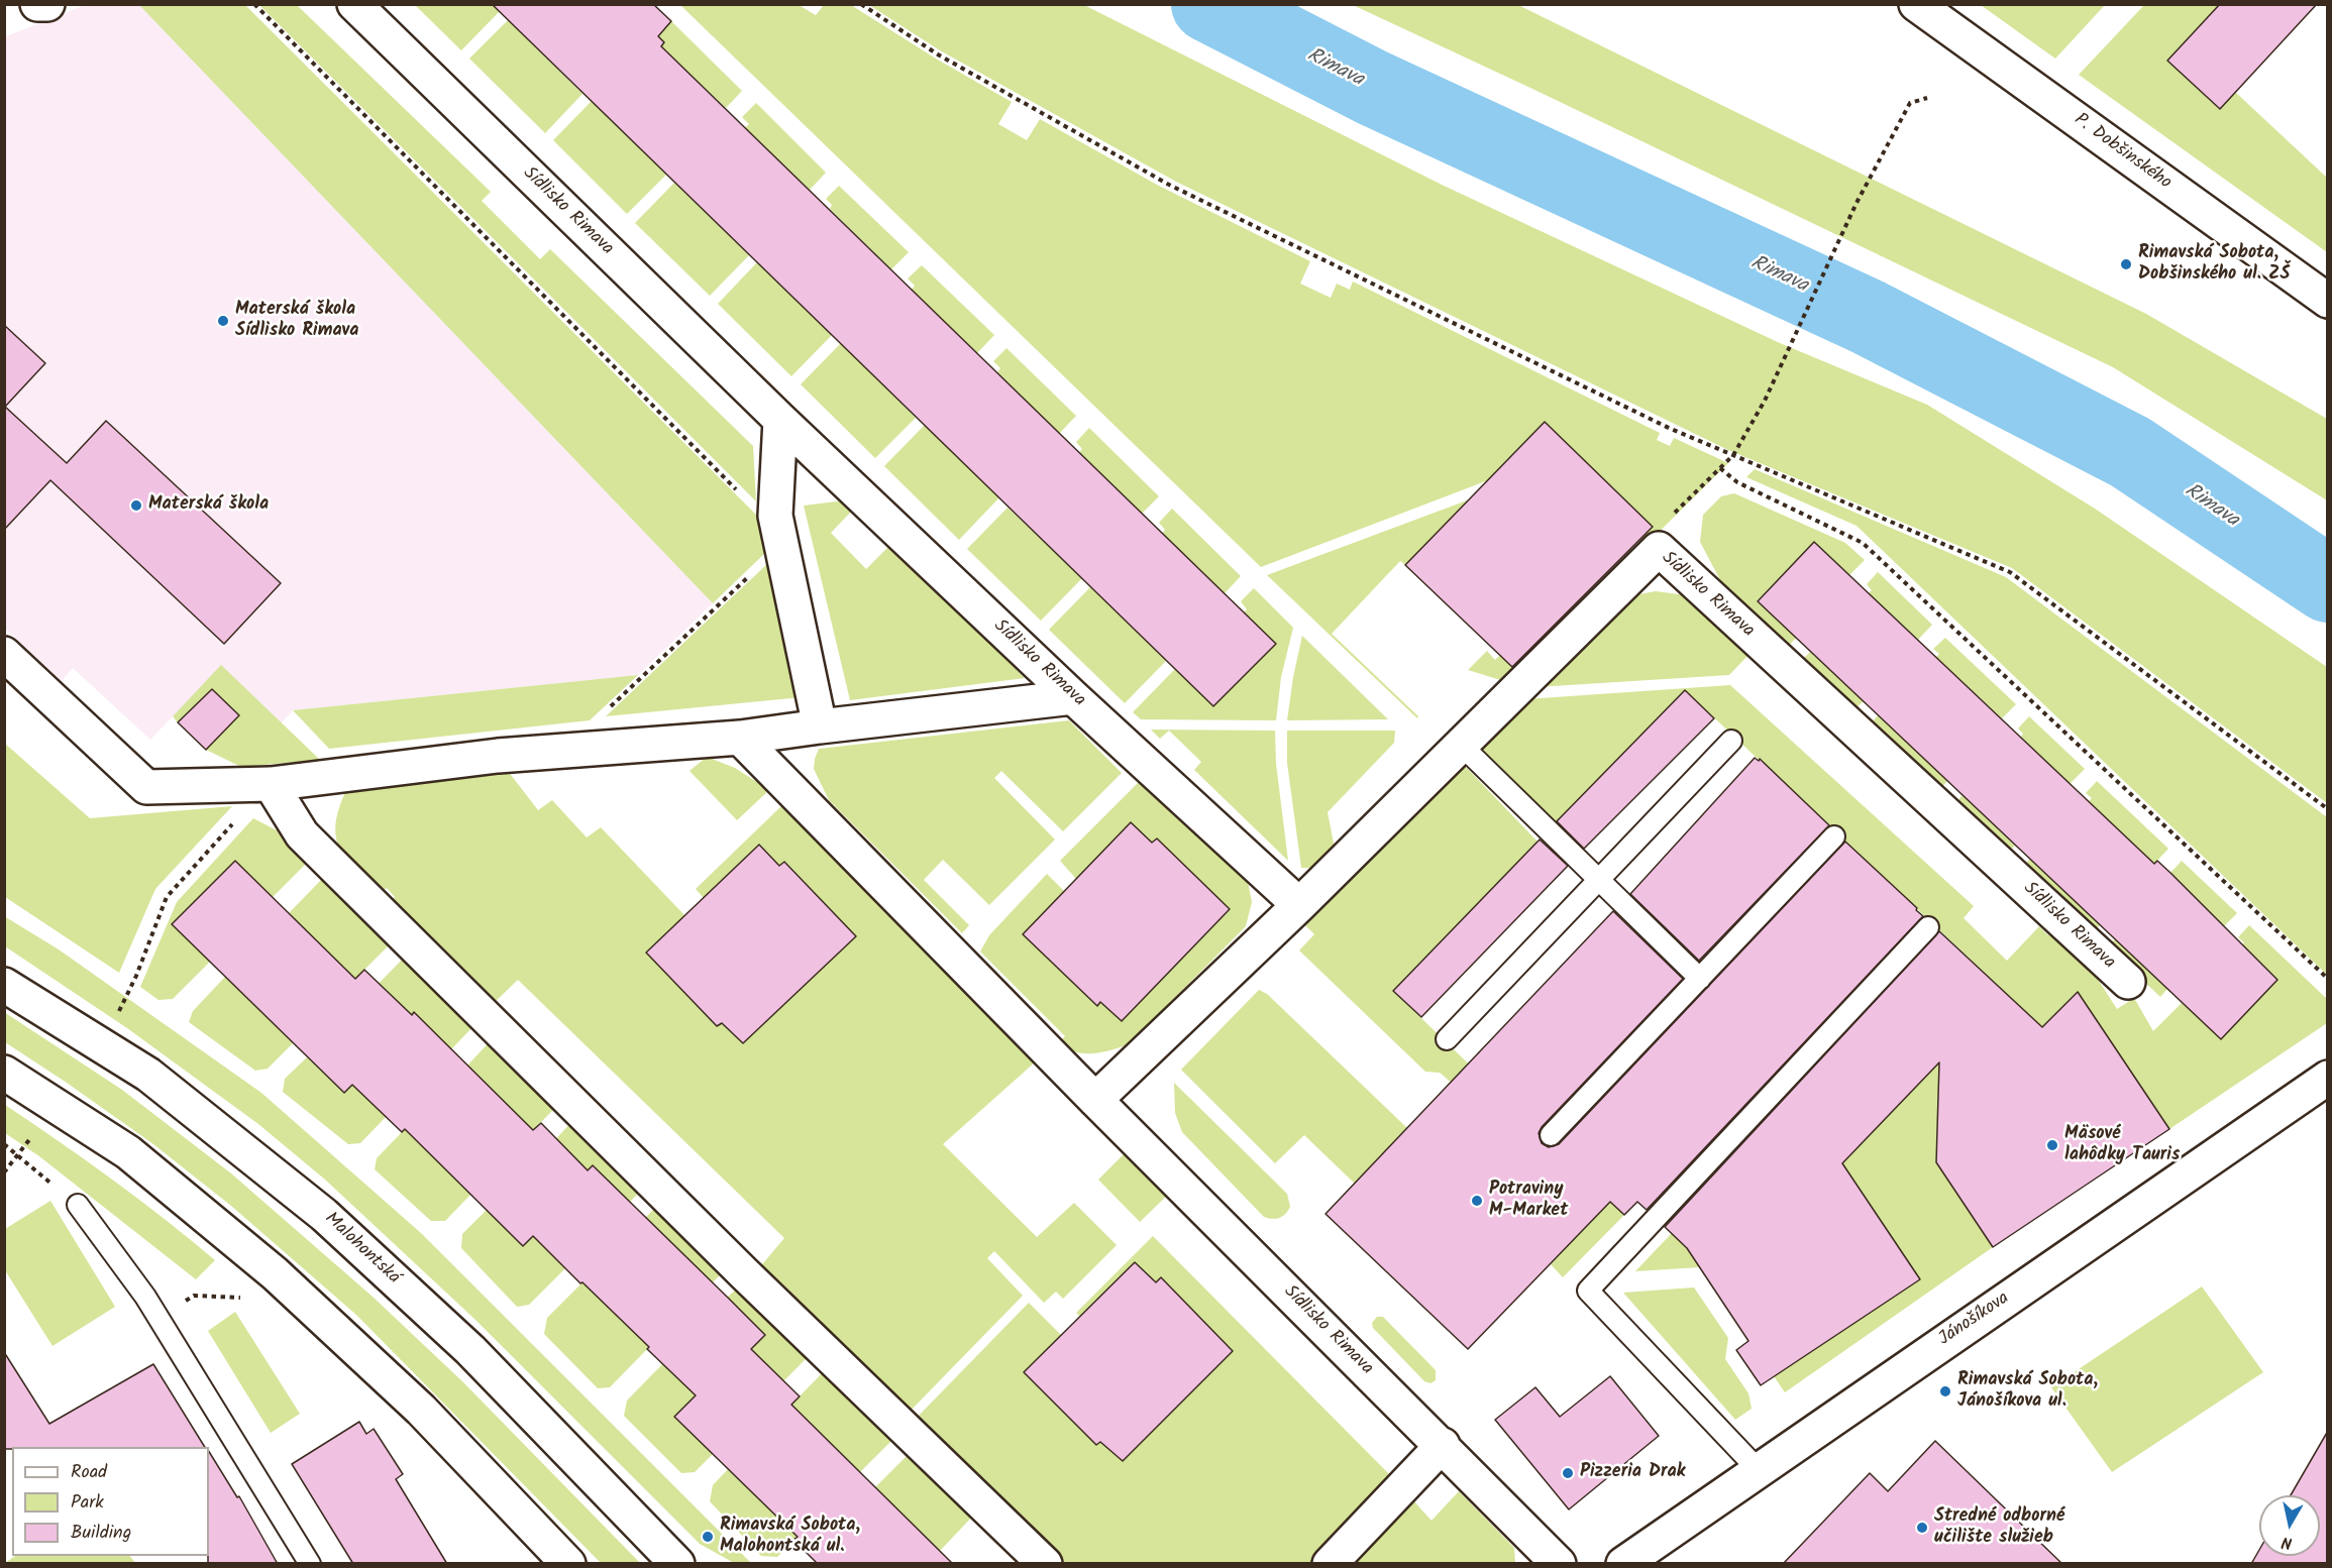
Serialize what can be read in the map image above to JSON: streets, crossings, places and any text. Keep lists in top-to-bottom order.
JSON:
{
  "streets": {
    "street": [
      "P. Dobšinského",
      "Sídlisko Rimava",
      "Malohontská",
      "Jánošíkova"
    ]
  },
  "water": ["Rimava"],
  "places": [
    "Rimavská Sobota, Dobšinského ul. ZŠ",
    "Materská škola Sídlisko Rimava",
    "Materská škola",
    "Mäsové lahôdky Tauris",
    "Potraviny M-Market",
    "Rimavská Sobota, Jánošíkova ul.",
    "Pizzeria Drak",
    "Stredné odborné učilište služieb",
    "Rimavská Sobota, Malohontská ul."
  ],
  "legend": ["Road", "Park", "Building"],
  "north": "bottom"
}
